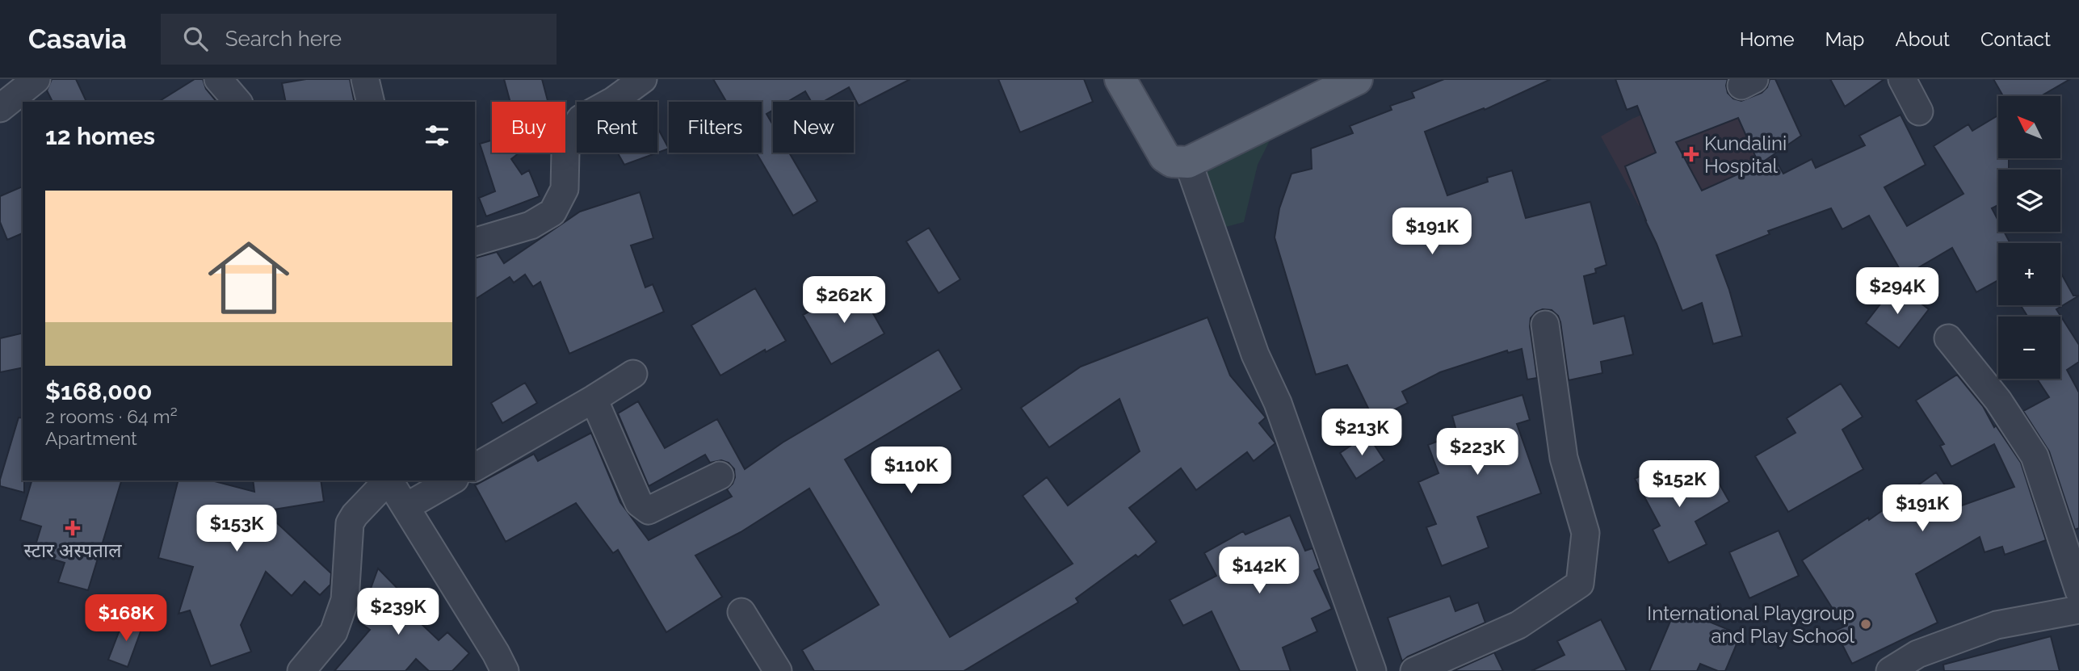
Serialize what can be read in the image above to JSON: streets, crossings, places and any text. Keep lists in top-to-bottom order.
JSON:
{
  "places": {
    "health": ["Kundalini Hospital", "स्टार अस्पताल"],
    "other": ["International Playgroup and Play School"]
  },
  "north": "top left",
  "page": {
    "header": "Casavia",
    "search": "Search here",
    "nav": [
      "Home",
      "Map",
      "About",
      "Contact"
    ],
    "map_buttons": ["+", "−"],
    "chip": [
      "Buy",
      "Rent",
      "Filters",
      "New"
    ],
    "heading": "12 homes",
    "list": [
      {
        "name": "$168,000",
        "note": "2 rooms · 64 m² · Apartment"
      }
    ],
    "price": [
      "$191K",
      "$294K",
      "$262K",
      "$213K",
      "$223K",
      "$110K",
      "$152K",
      "$191K",
      "$153K",
      "$142K",
      "$239K",
      "$168K"
    ]
  }
}
